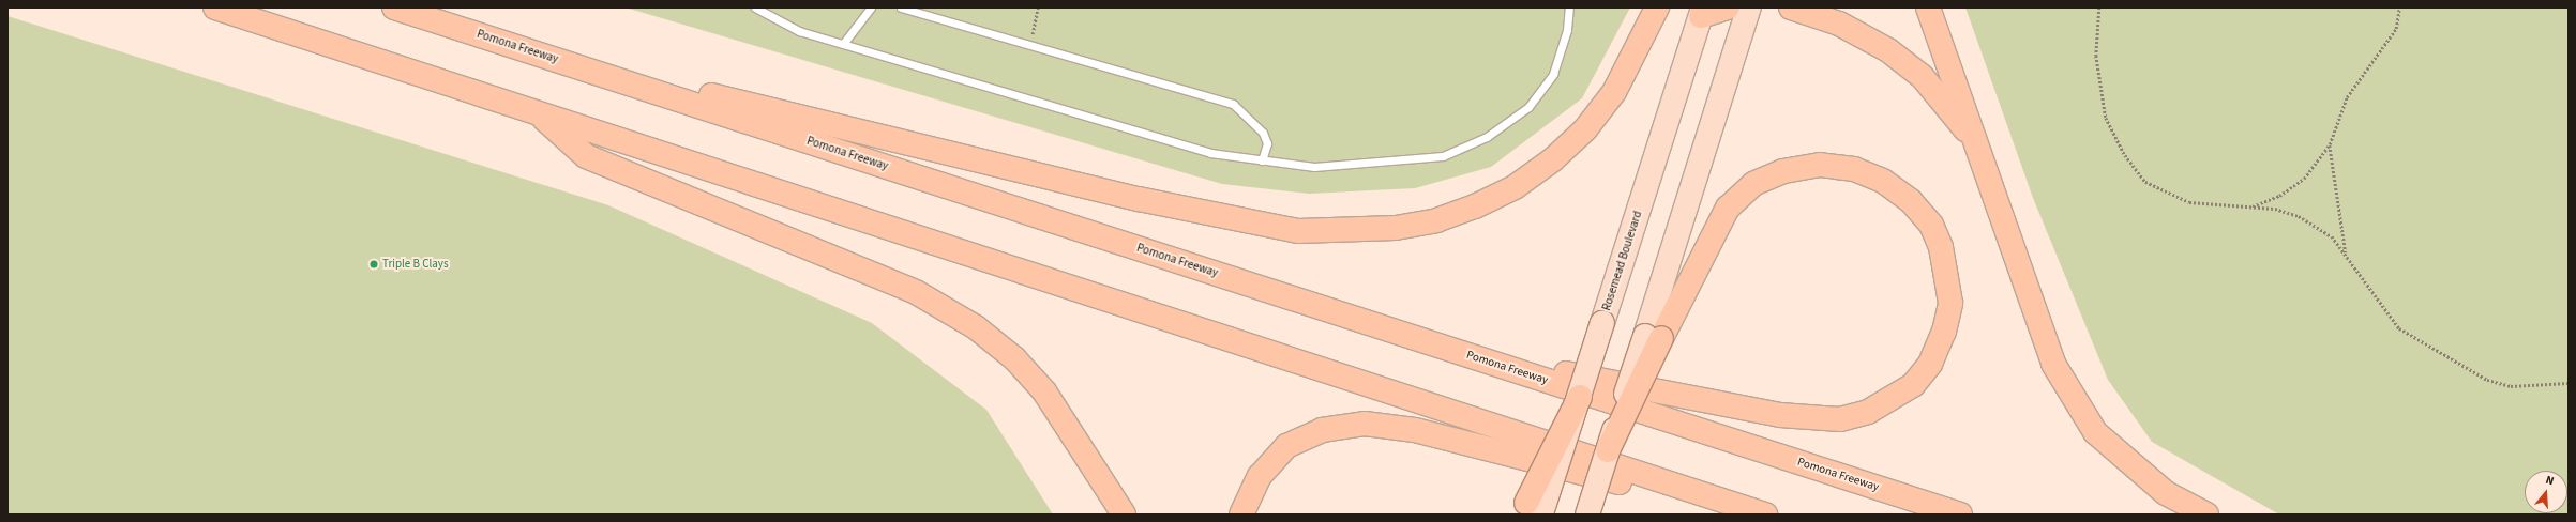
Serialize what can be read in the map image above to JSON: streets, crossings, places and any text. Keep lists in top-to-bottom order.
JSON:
{
  "streets": {
    "highway": ["Pomona Freeway"],
    "main road": ["Rosemead Boulevard"]
  },
  "places": ["Triple B Clays"],
  "north": "top"
}
